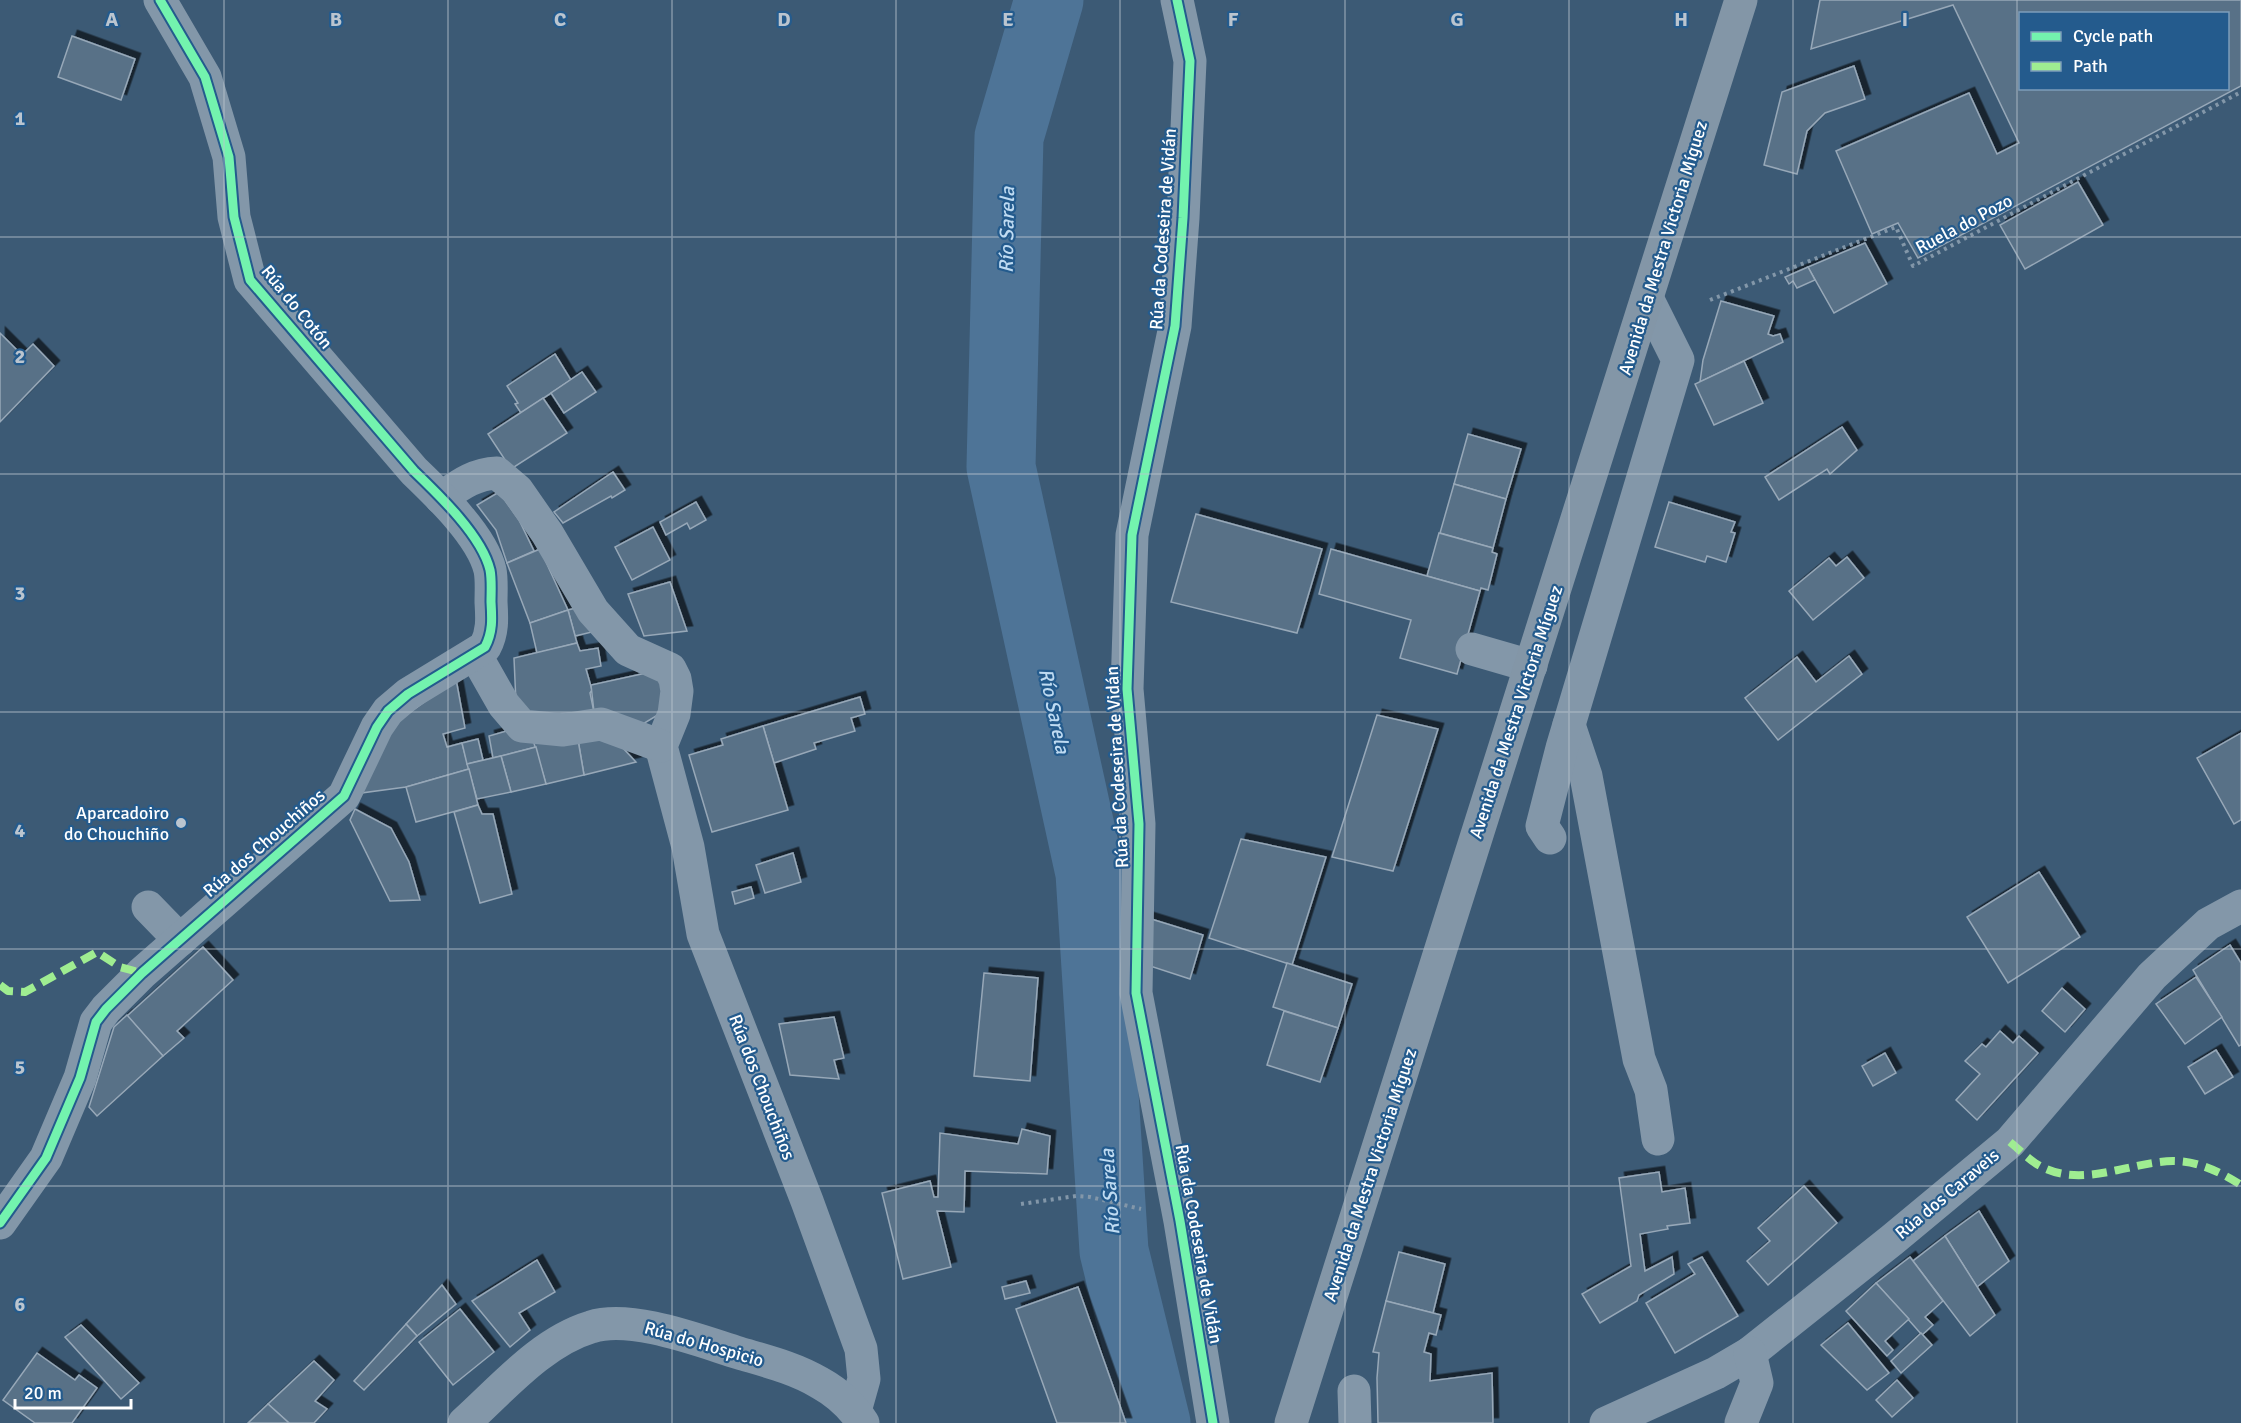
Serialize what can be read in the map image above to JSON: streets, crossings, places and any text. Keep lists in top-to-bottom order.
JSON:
{
  "streets": {
    "main road": ["Avenida da Mestra Victoria Míguez"],
    "street": [
      "Rúa da Codeseira de Vidán",
      "Rúa do Cotón",
      "Rúa dos Chouchiños",
      "Rúa dos Caraveis",
      "Rúa do Hospicio"
    ],
    "path": ["Ruela do Pozo"]
  },
  "crossings": [
    ["Rúa do Cotón", "Rúa dos Chouchiños"],
    ["Rúa dos Chouchiños", "Rúa do Hospicio"]
  ],
  "water": ["Río Sarela"],
  "places": ["Aparcadoiro do Chouchiño"],
  "legend": ["Cycle path", "Path"],
  "scale_bar": "20 m",
  "grid": {
    "columns": [
      "A",
      "B",
      "C",
      "D",
      "E",
      "F",
      "G",
      "H",
      "I"
    ],
    "rows": [
      "1",
      "2",
      "3",
      "4",
      "5",
      "6"
    ]
  }
}
